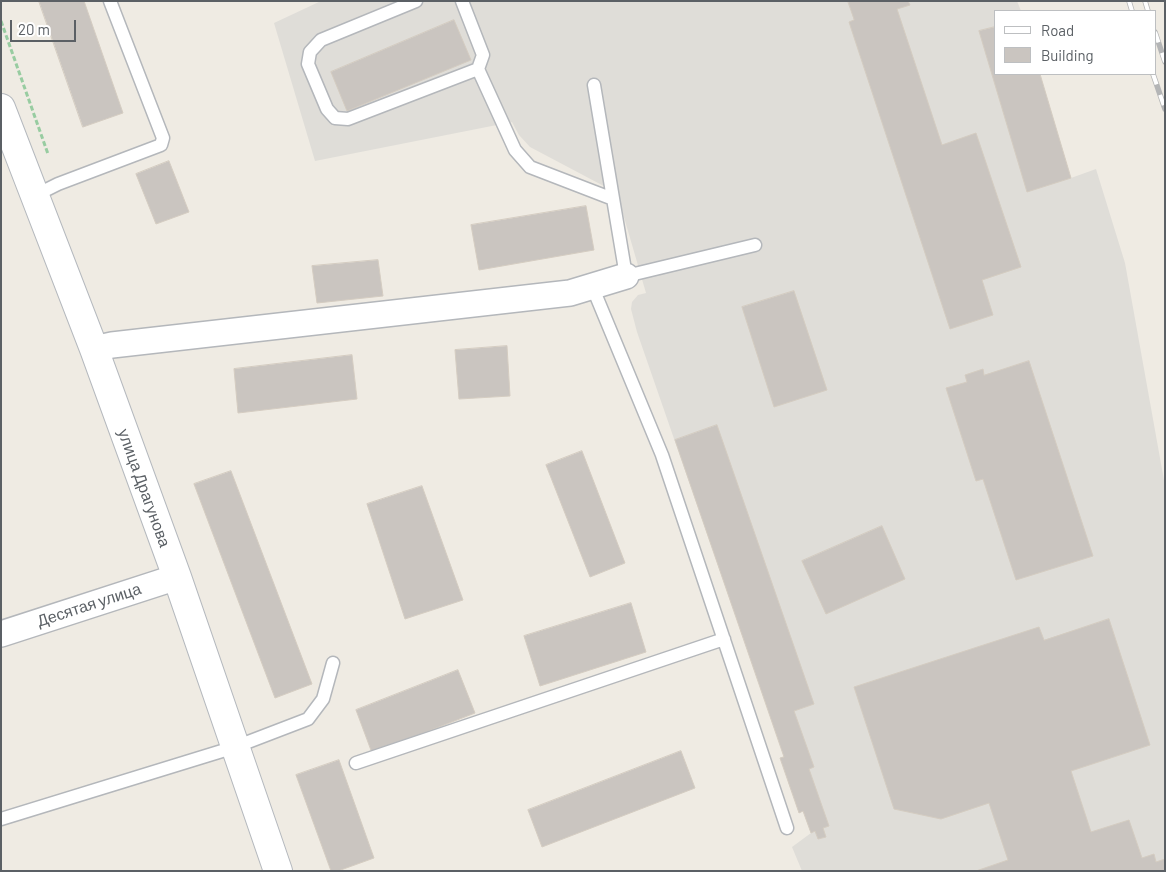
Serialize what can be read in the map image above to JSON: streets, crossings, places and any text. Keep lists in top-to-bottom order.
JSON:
{
  "streets": {
    "main road": ["улица Драгунова"],
    "street": ["Десятая улица"]
  },
  "crossings": [
    ["улица Драгунова", "Десятая улица"]
  ],
  "legend": ["Road", "Building"],
  "scale_bar": "20 m"
}
